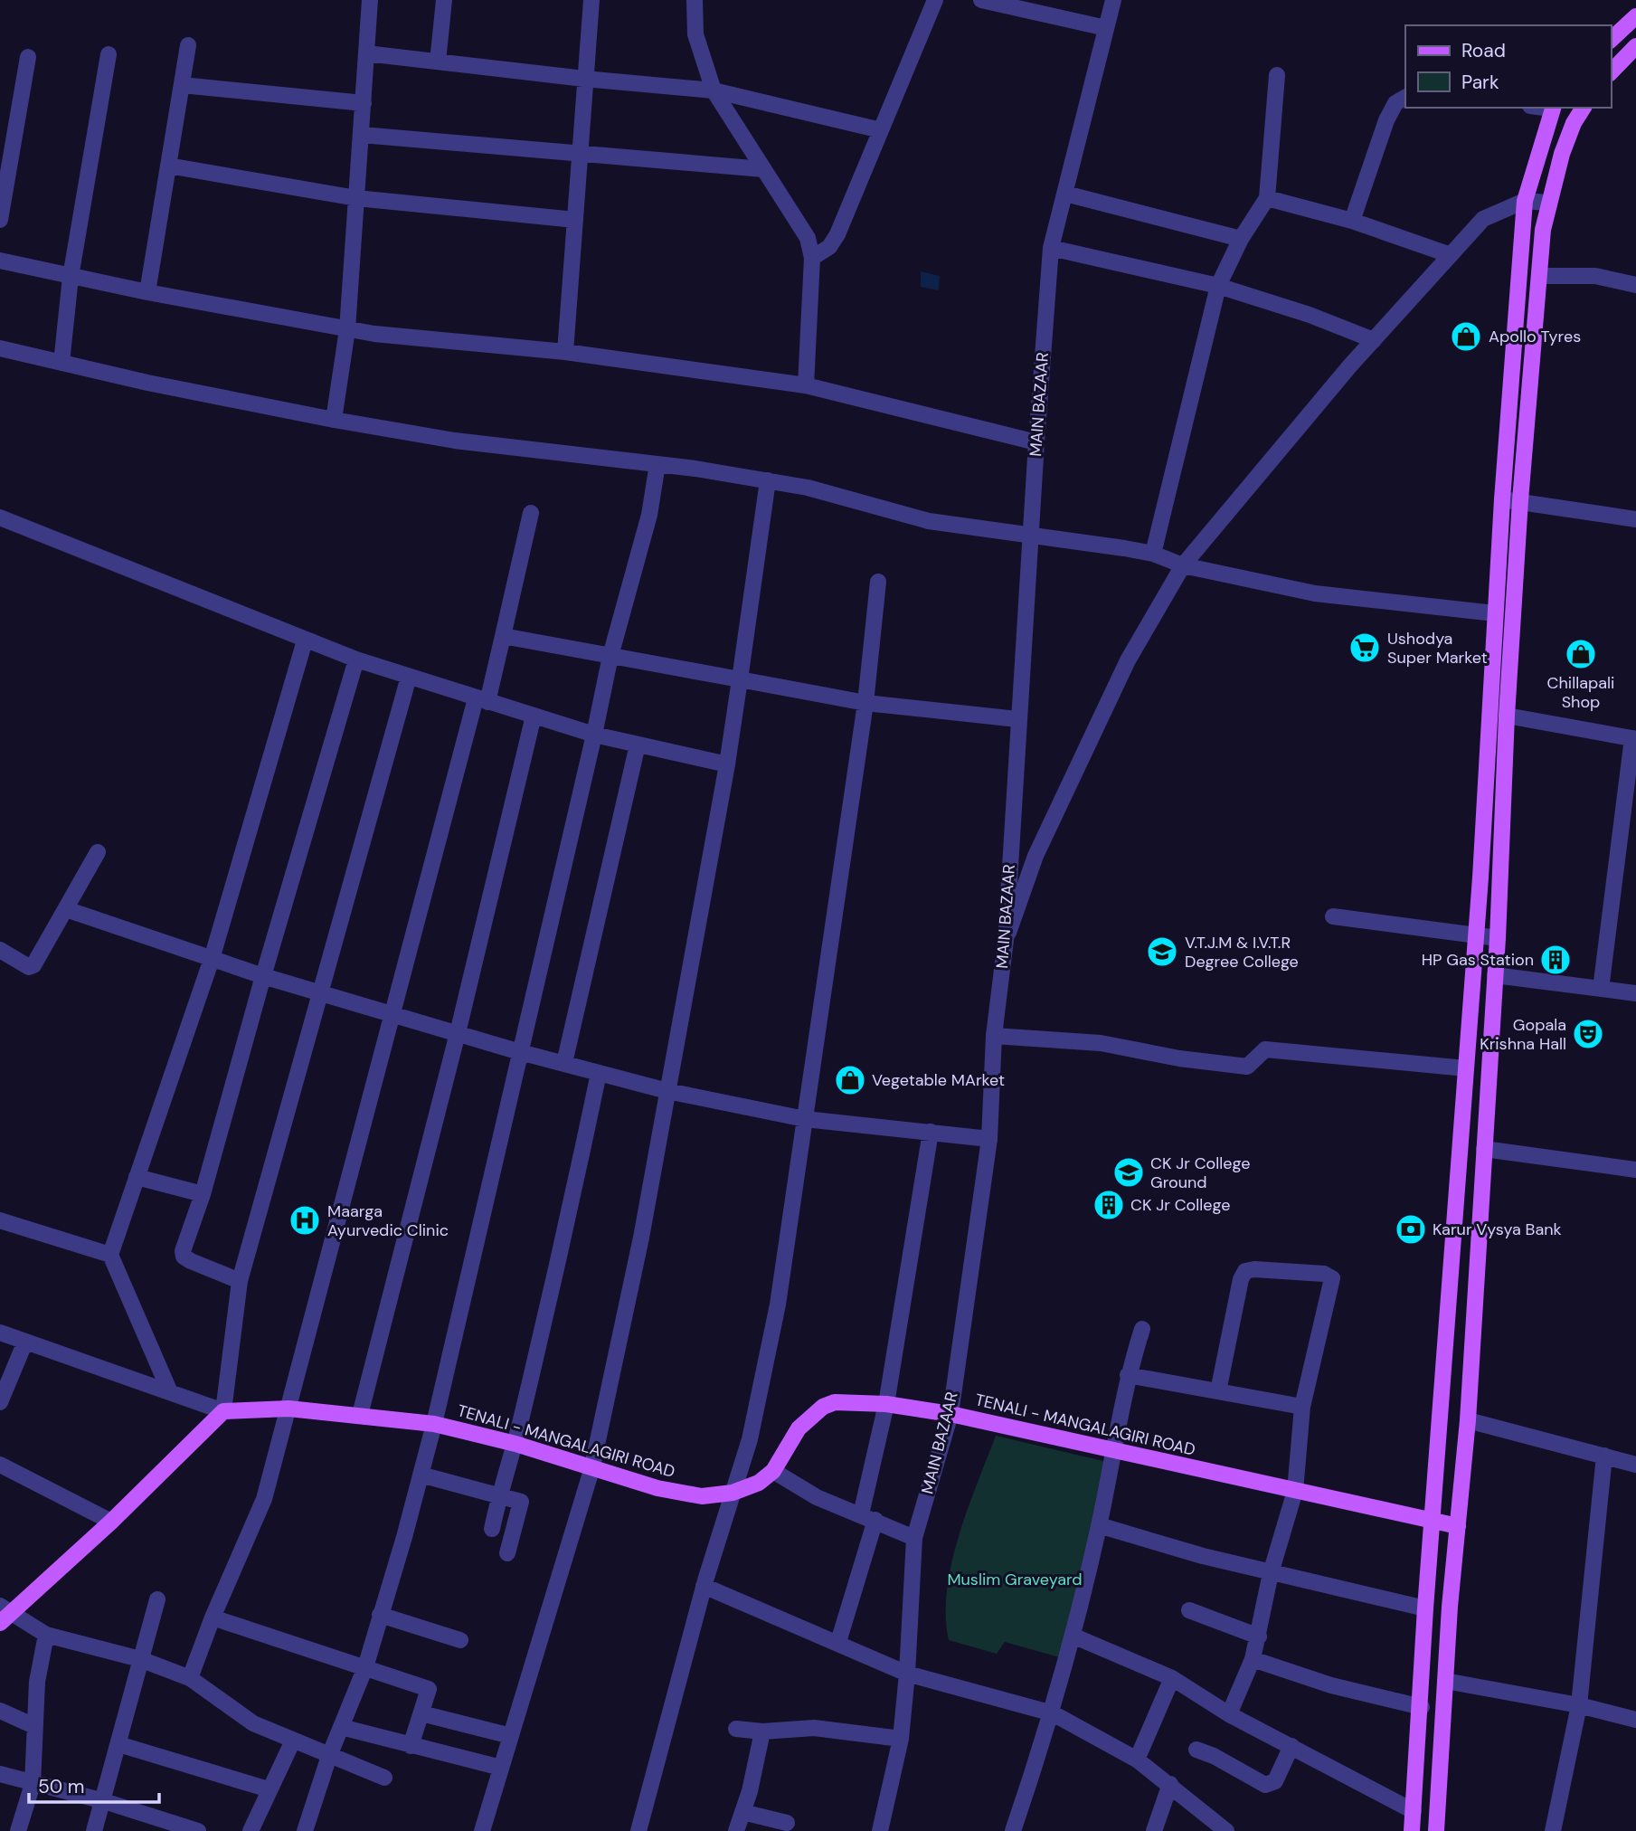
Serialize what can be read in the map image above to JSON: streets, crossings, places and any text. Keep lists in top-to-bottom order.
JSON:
{
  "streets": {
    "main road": ["TENALI - MANGALAGIRI ROAD"],
    "street": ["MAIN BAZAAR"]
  },
  "crossings": [
    ["MAIN BAZAAR", "TENALI - MANGALAGIRI ROAD"]
  ],
  "parks": ["Muslim Graveyard"],
  "places": {
    "shop": ["Apollo Tyres", "Chillapali Shop", "Vegetable MArket"],
    "supermarket": ["Ushodya Super Market"],
    "school or university": ["V.T.J.M & I.V.T.R Degree College", "CK Jr College Ground"],
    "building": ["HP Gas Station", "CK Jr College"],
    "theatre": ["Gopala Krishna Hall"],
    "hospital": ["Maarga Ayurvedic Clinic"],
    "bank": ["Karur Vysya Bank"]
  },
  "legend": ["Road", "Park"],
  "scale_bar": "50 m"
}
